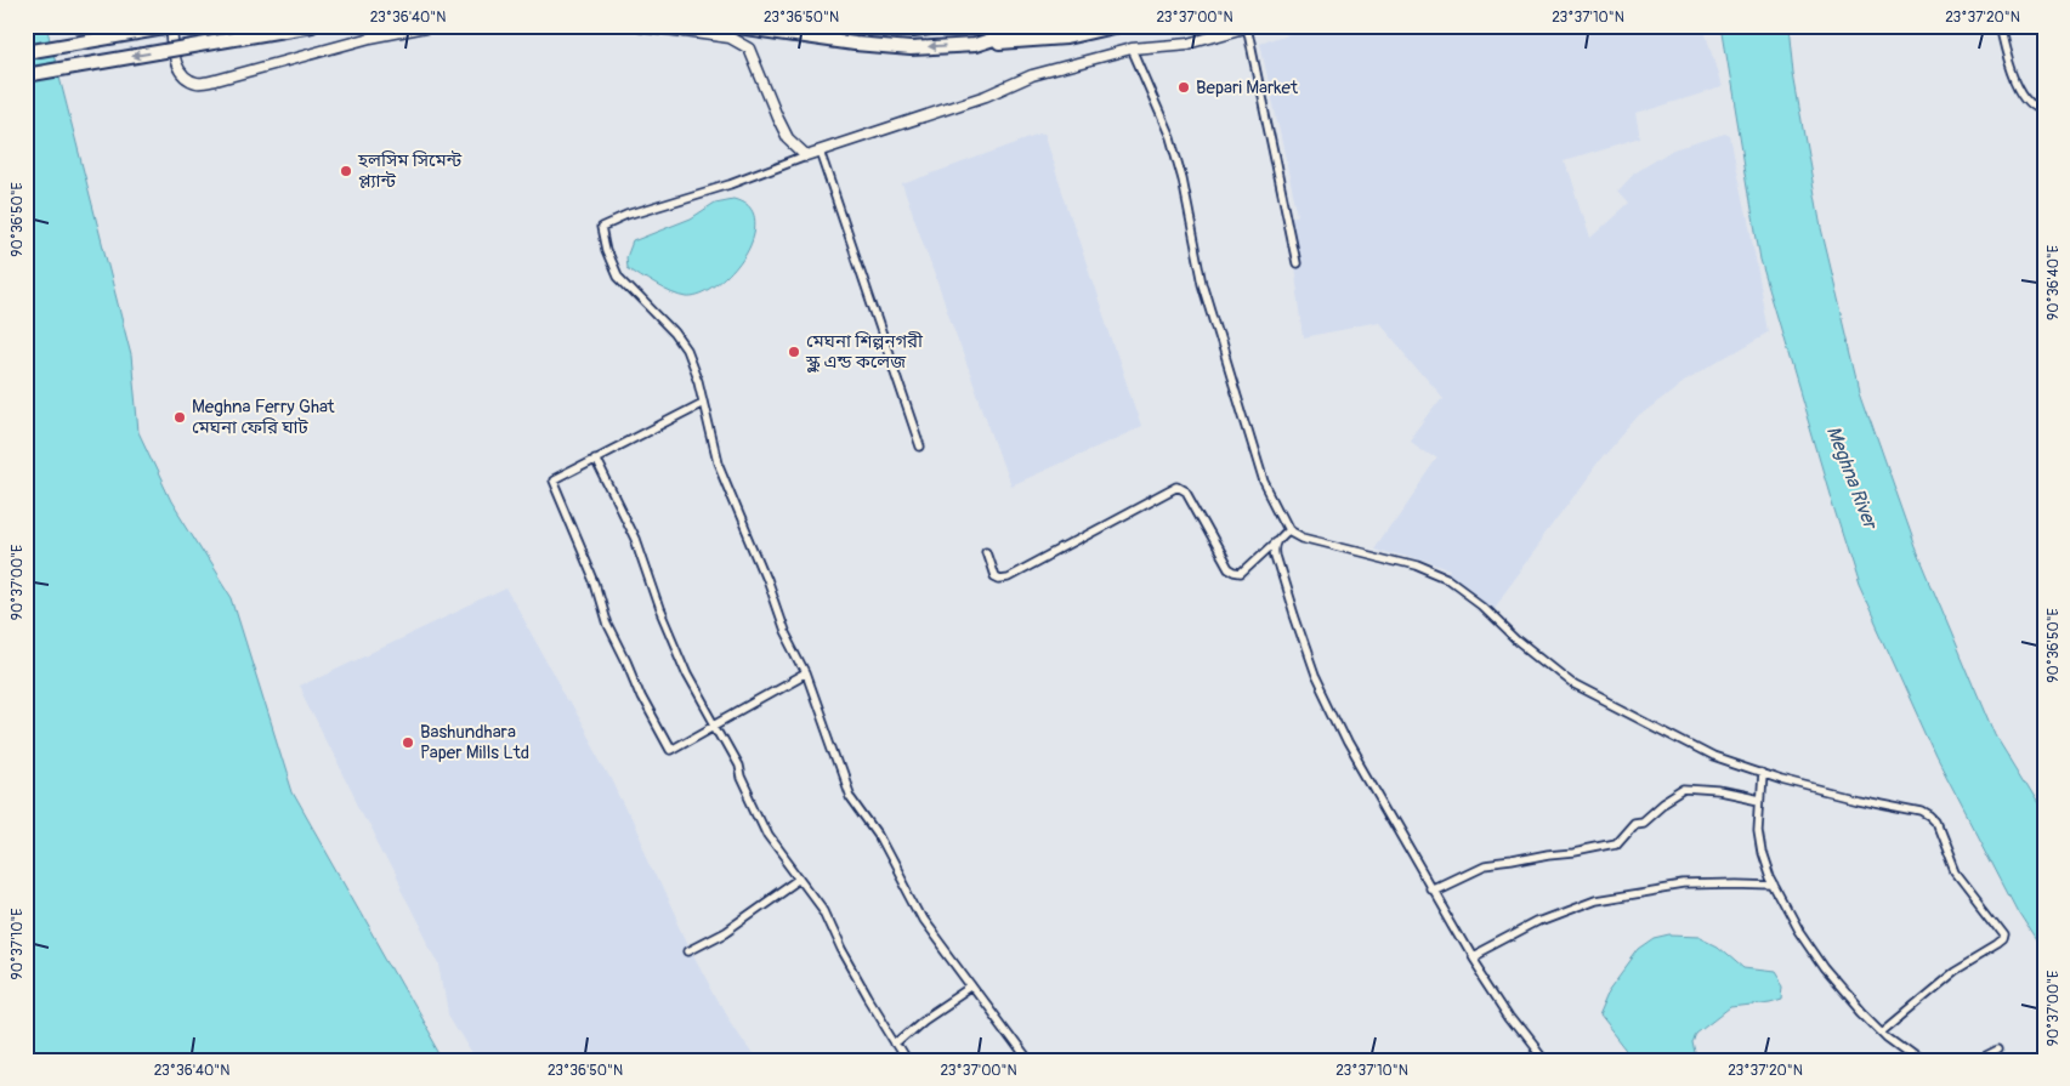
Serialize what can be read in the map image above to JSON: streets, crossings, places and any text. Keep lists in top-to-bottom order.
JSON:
{
  "water": ["Meghna River"],
  "places": [
    "Bepari Market",
    "হলসিম সিমেন্ট প্ল্যান্ট",
    "মেঘনা শিল্পনগরী স্কুল এন্ড কলেজ",
    "Meghna Ferry Ghat মেঘনা ফেরি ঘাট",
    "Bashundhara Paper Mills Ltd"
  ],
  "coordinates": [
    "23°36'40\"N",
    "23°36'50\"N",
    "23°37'00\"N",
    "23°37'10\"N",
    "23°37'20\"N",
    "90°36'50\"E",
    "90°36'40\"E",
    "90°37'00\"E",
    "90°37'10\"E"
  ]
}
